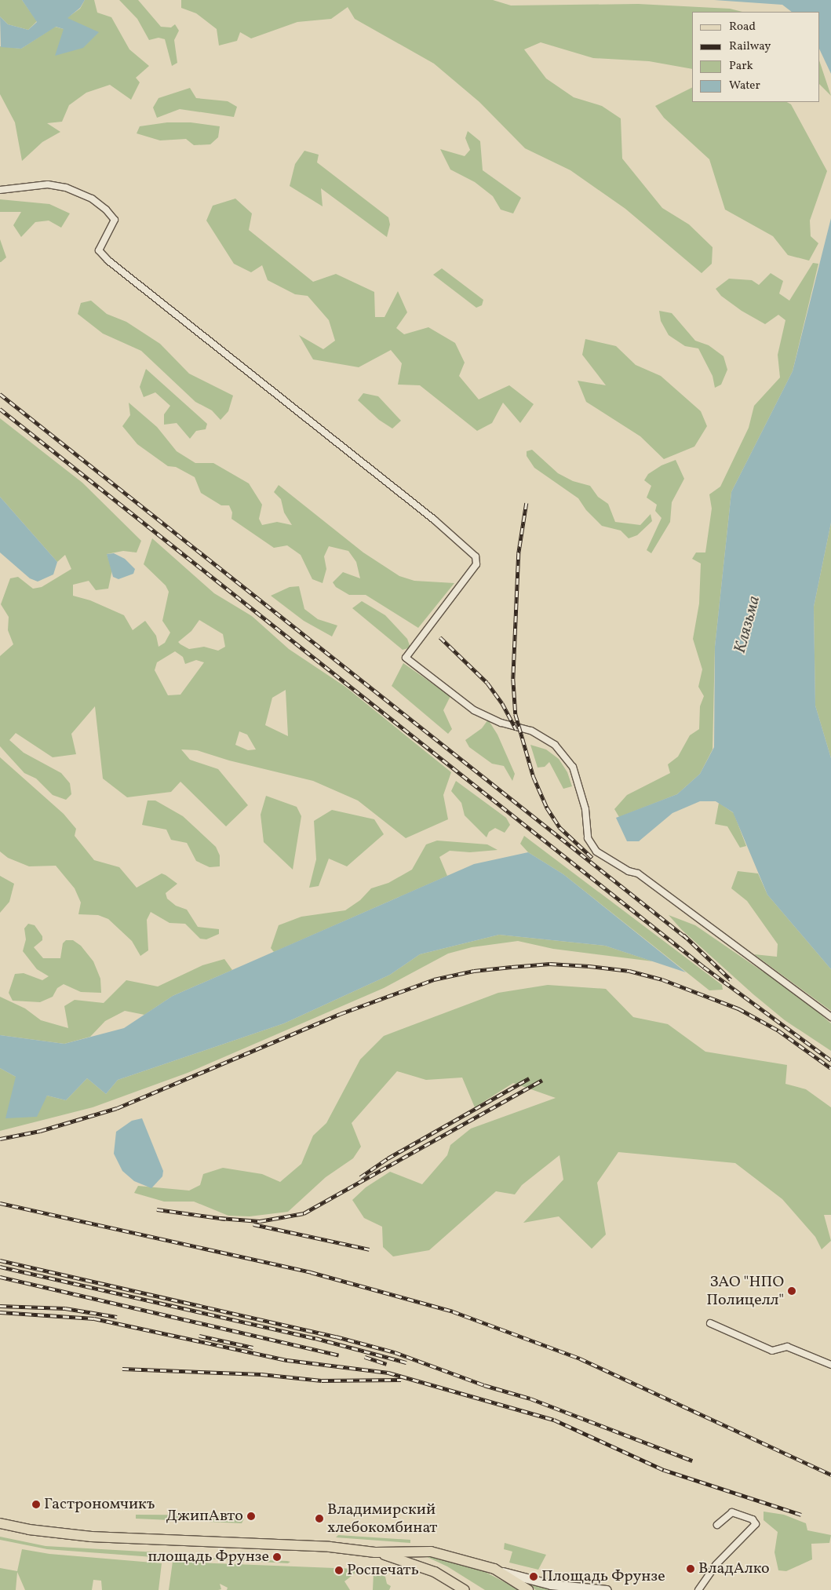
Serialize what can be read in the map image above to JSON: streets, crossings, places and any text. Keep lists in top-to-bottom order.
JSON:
{
  "water": ["Клязьма"],
  "places": [
    "ЗАО \"НПО Полицелл\"",
    "Гастрономчикъ",
    "ДжипАвто",
    "Владимирский хлебокомбинат",
    "площадь Фрунзе",
    "ВладАлко",
    "Роспечать",
    "Площадь Фрунзе"
  ],
  "legend": [
    "Road",
    "Railway",
    "Park",
    "Water"
  ]
}
